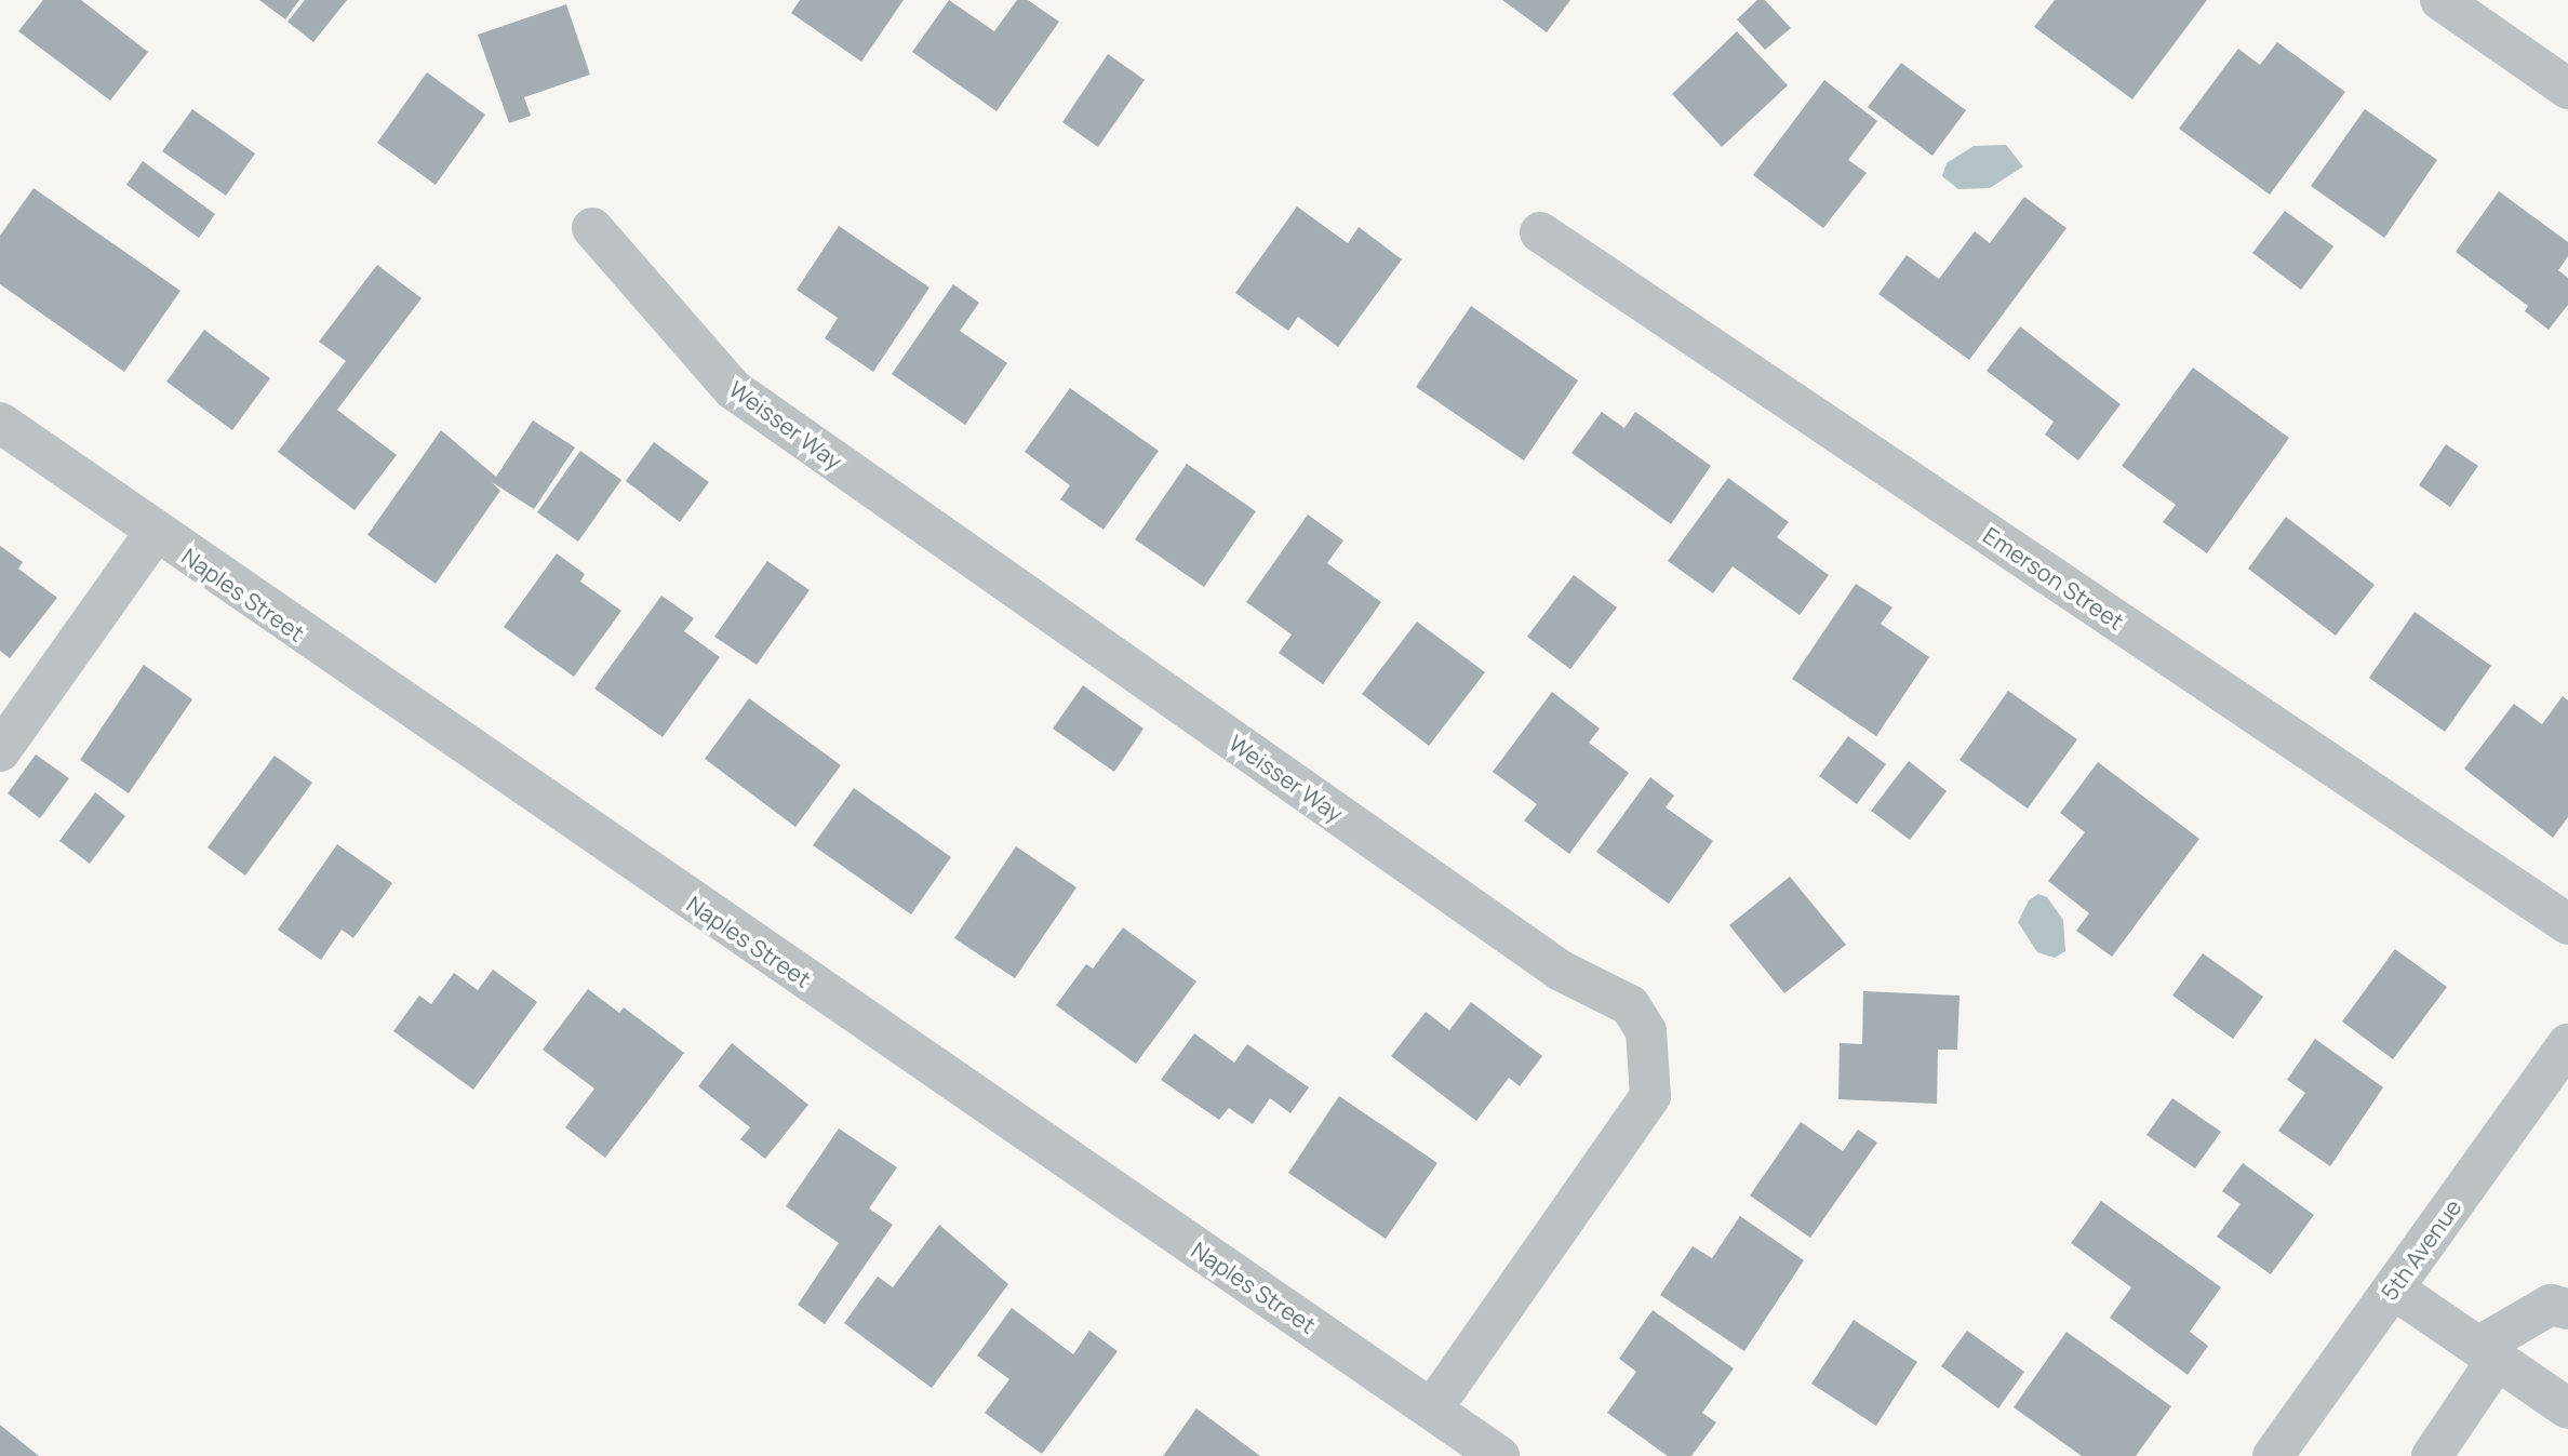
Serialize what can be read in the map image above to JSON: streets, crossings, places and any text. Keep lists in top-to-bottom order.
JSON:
{
  "streets": {
    "street": [
      "Weisser Way",
      "Emerson Street",
      "Naples Street",
      "5th Avenue"
    ]
  },
  "crossings": [
    ["Weisser Way", "Naples Street"]
  ]
}
